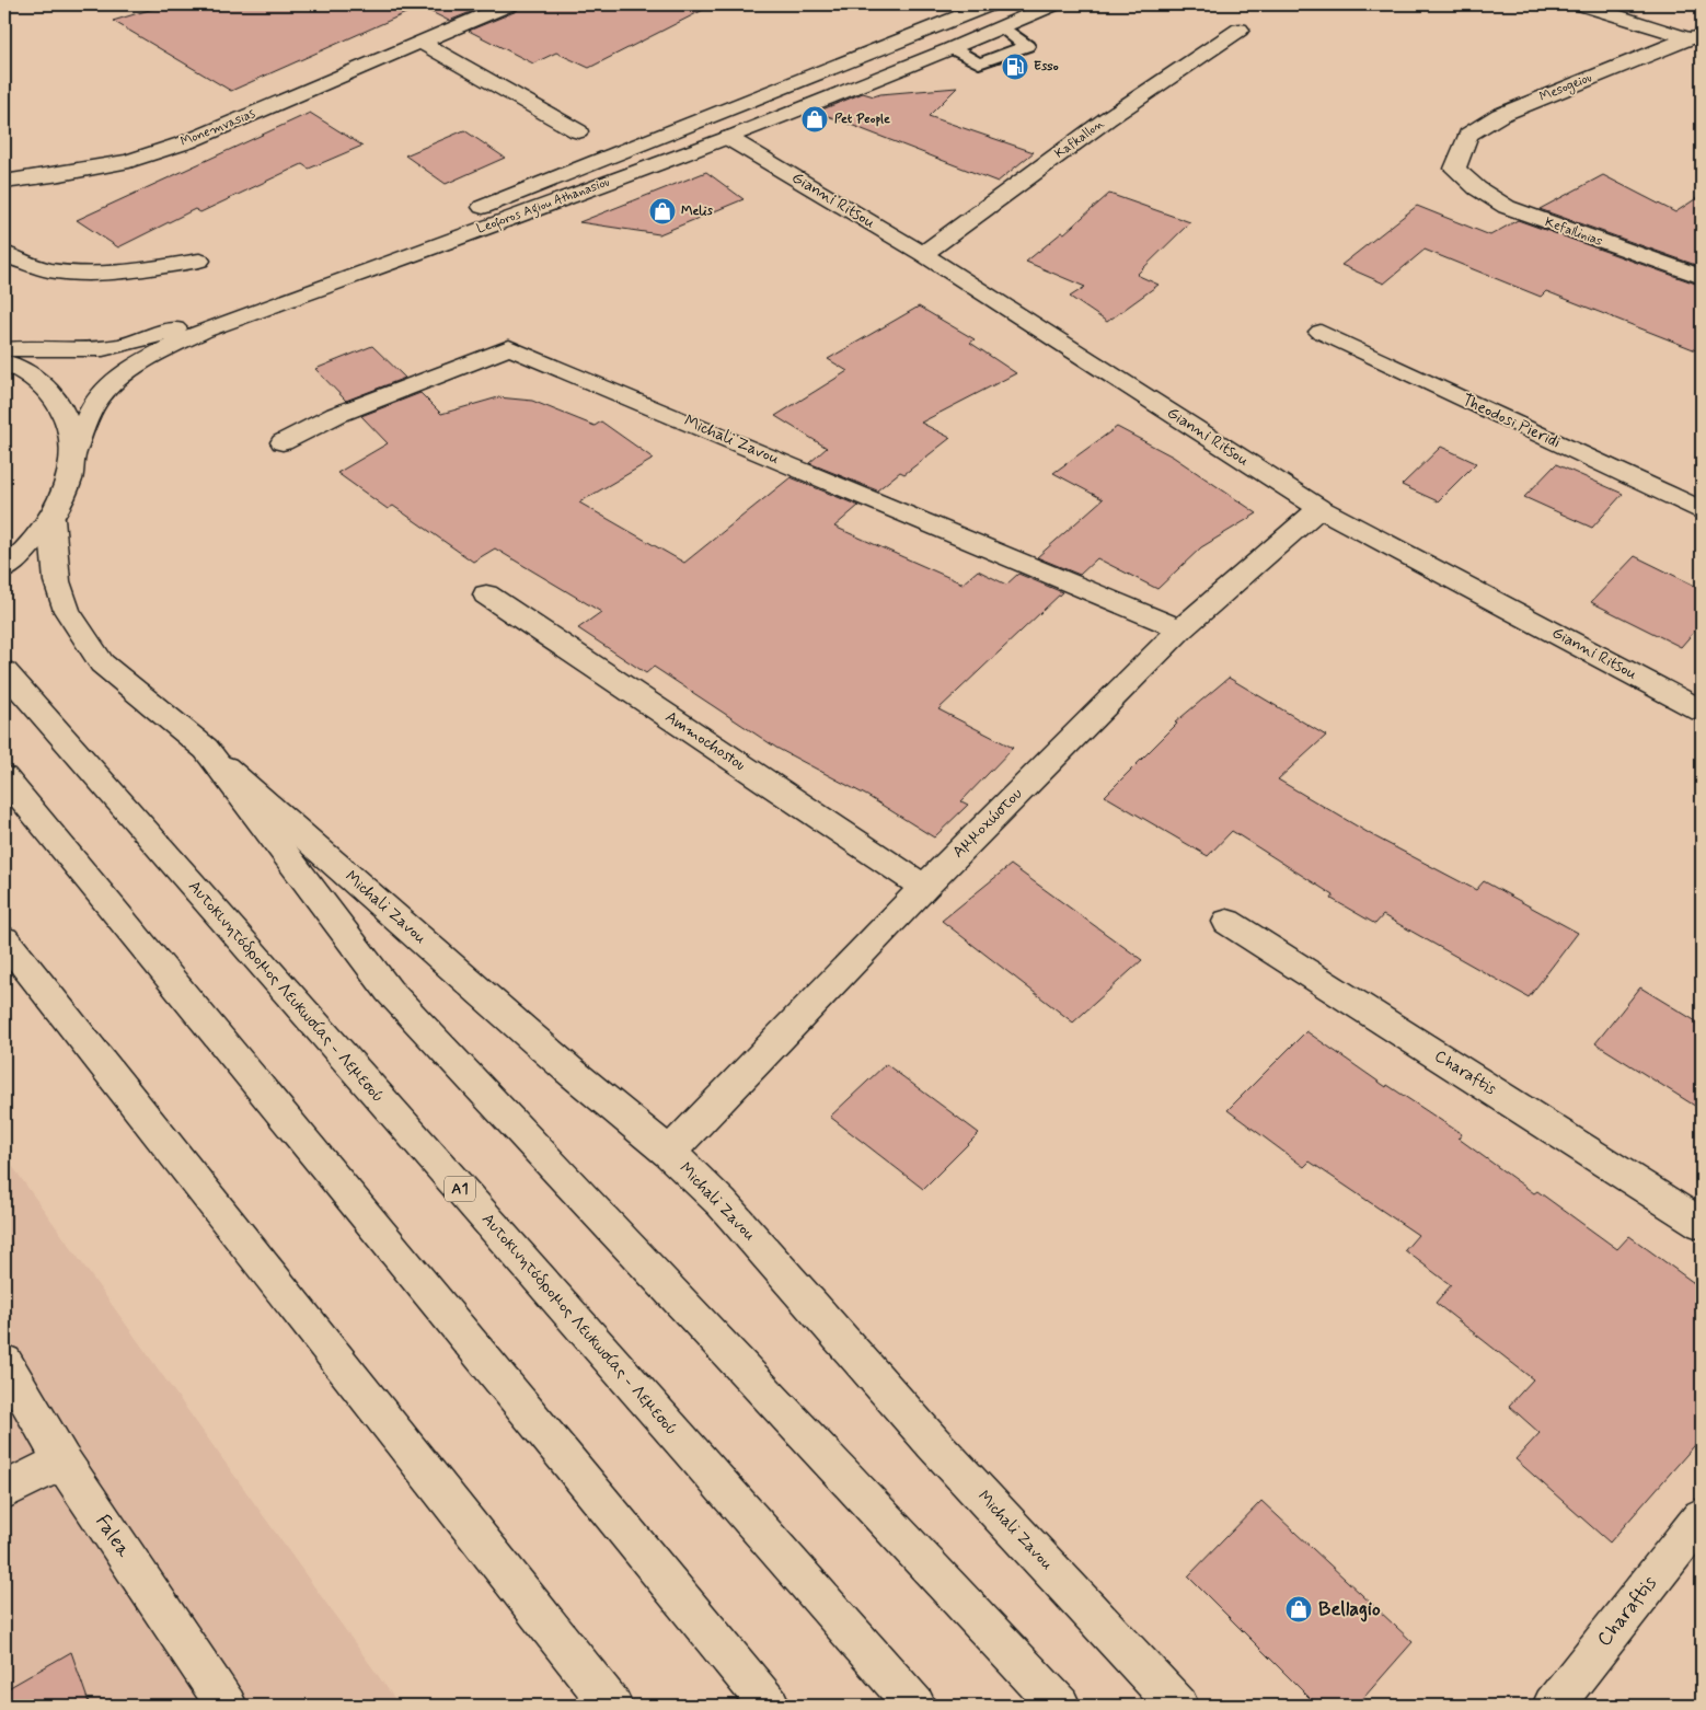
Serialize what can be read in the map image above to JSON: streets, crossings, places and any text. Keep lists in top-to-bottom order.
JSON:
{
  "streets": {
    "main road": [
      "Mesogeiou",
      "Monemvasias",
      "Kafkallon",
      "Gianni Ritsou",
      "Leoforos Agiou Athanasiou",
      "Kefallinias",
      "Theodosi Pieridi",
      "Michali Zavou",
      "Ammochostou",
      "Αμμοχώστου",
      "Αυτοκινητόδρομος Λευκωσίας - Λεμεσού",
      "Charaftis",
      "A1",
      "Falea"
    ]
  },
  "crossings": [
    ["Mesogeiou", "Kefallinias"],
    ["Kafkallon", "Gianni Ritsou"],
    ["Gianni Ritsou", "Leoforos Agiou Athanasiou"],
    ["Gianni Ritsou", "Αμμοχώστου"],
    ["Michali Zavou", "Αμμοχώστου"],
    ["Ammochostou", "Αμμοχώστου"]
  ],
  "places": {
    "fuel station": ["Esso"],
    "shop": ["Pet People", "Melis", "Bellagio"]
  }
}
